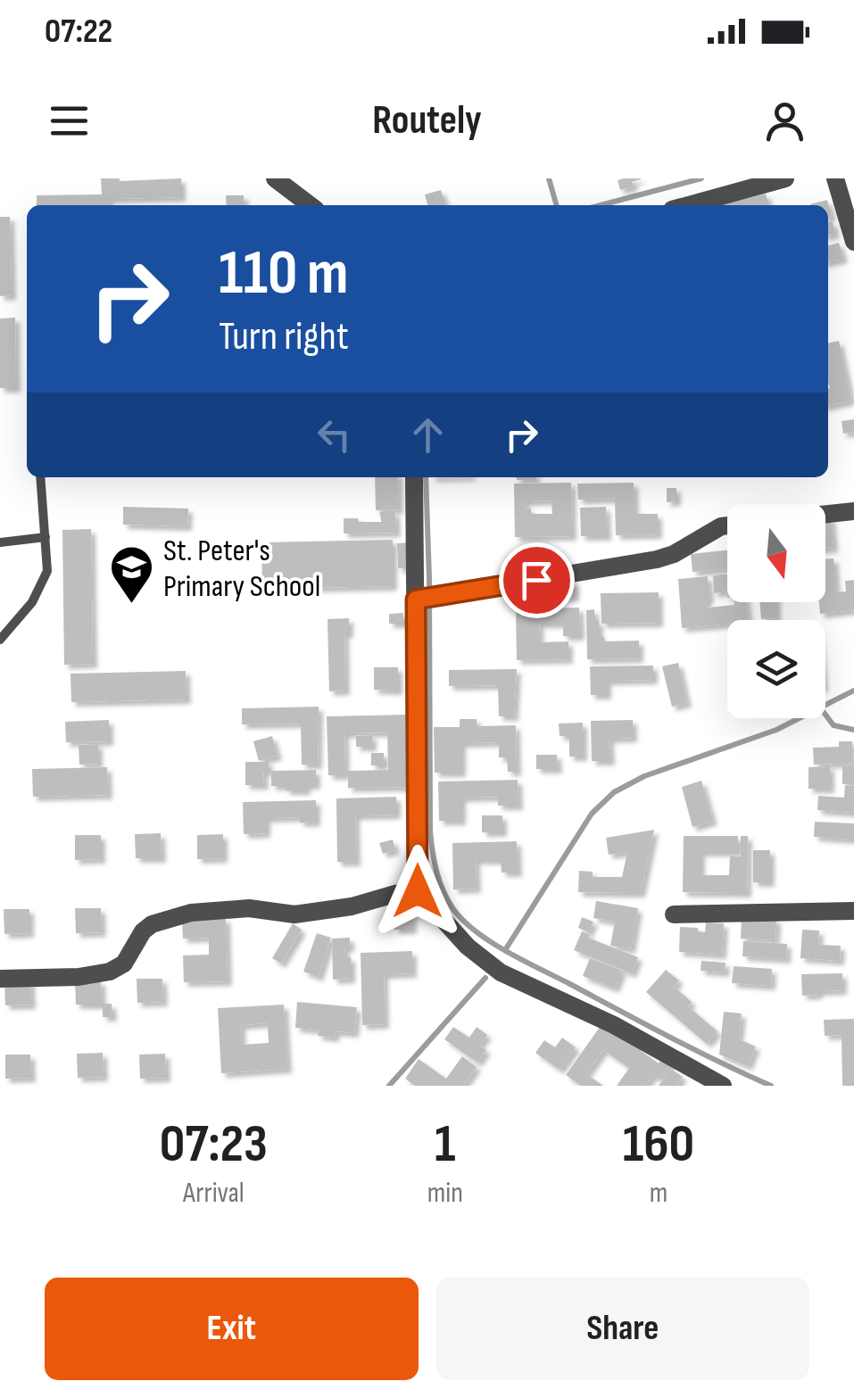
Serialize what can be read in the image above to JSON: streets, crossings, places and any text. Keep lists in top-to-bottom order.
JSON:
{
  "places": {
    "school or university": ["St. Peter's Primary School"]
  },
  "north": "bottom",
  "page": {
    "status": "07:22",
    "header": "Routely",
    "turn": ["110 m", "Turn right"],
    "eta": [
      "07:23",
      "Arrival",
      "1",
      "min",
      "160",
      "m"
    ],
    "buttons": ["Exit", "Share"]
  }
}
